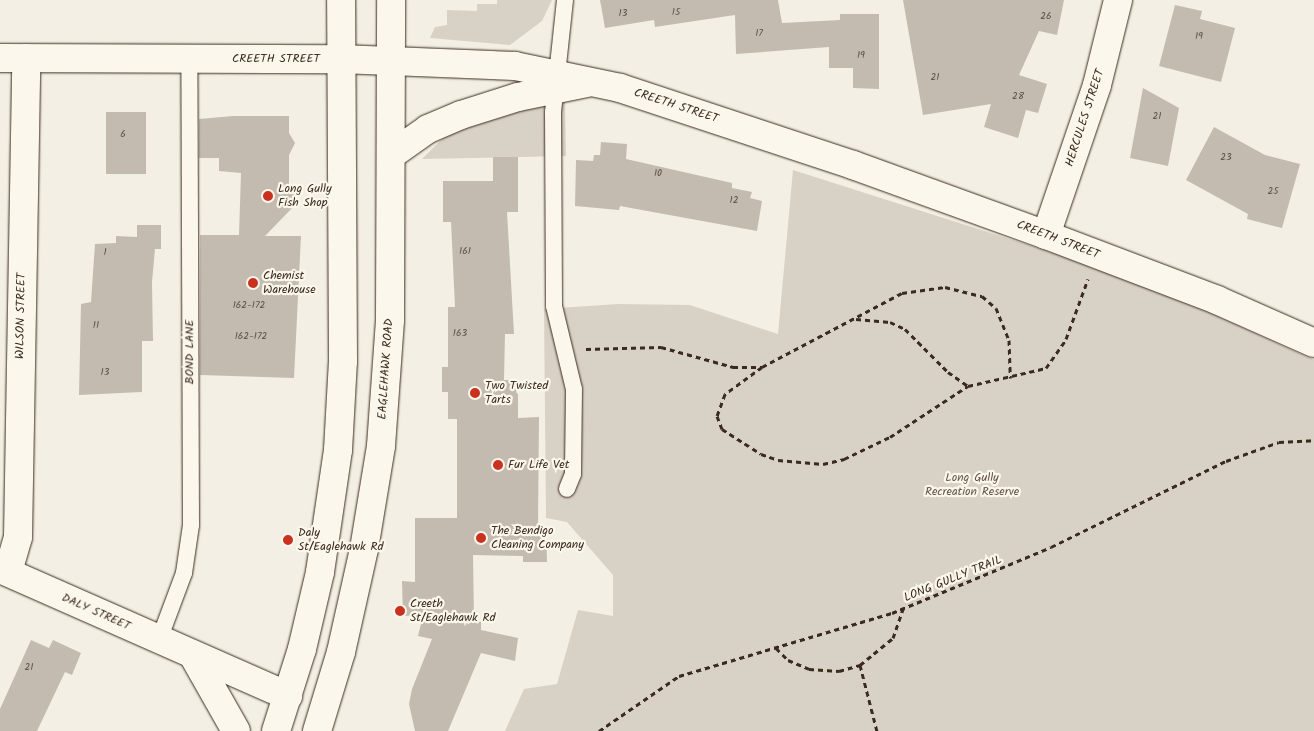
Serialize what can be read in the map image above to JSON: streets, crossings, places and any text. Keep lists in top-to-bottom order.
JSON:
{
  "streets": {
    "main road": [
      "CREETH STREET",
      "HERCULES STREET",
      "WILSON STREET",
      "EAGLEHAWK ROAD",
      "DALY STREET"
    ],
    "lane": ["BOND LANE"],
    "path": ["LONG GULLY TRAIL"]
  },
  "crossings": [
    ["CREETH STREET", "HERCULES STREET"],
    ["CREETH STREET", "WILSON STREET"],
    ["CREETH STREET", "BOND LANE"],
    ["CREETH STREET", "EAGLEHAWK ROAD"],
    ["WILSON STREET", "DALY STREET"],
    ["BOND LANE", "DALY STREET"]
  ],
  "parks": ["Long Gully Recreation Reserve"],
  "places": [
    "Long Gully Fish Shop",
    "Chemist Warehouse",
    "Two Twisted Tarts",
    "Fur Life Vet",
    "The Bendigo Cleaning Company",
    "Daly St/Eaglehawk Rd",
    "Creeth St/Eaglehawk Rd"
  ],
  "house_numbers": [
    "15",
    "13",
    "26",
    "17",
    "19",
    "19",
    "21",
    "28",
    "21",
    "6",
    "23",
    "10",
    "25",
    "12",
    "161",
    "1",
    "162-172",
    "11",
    "163",
    "162-172",
    "13",
    "21"
  ]
}
